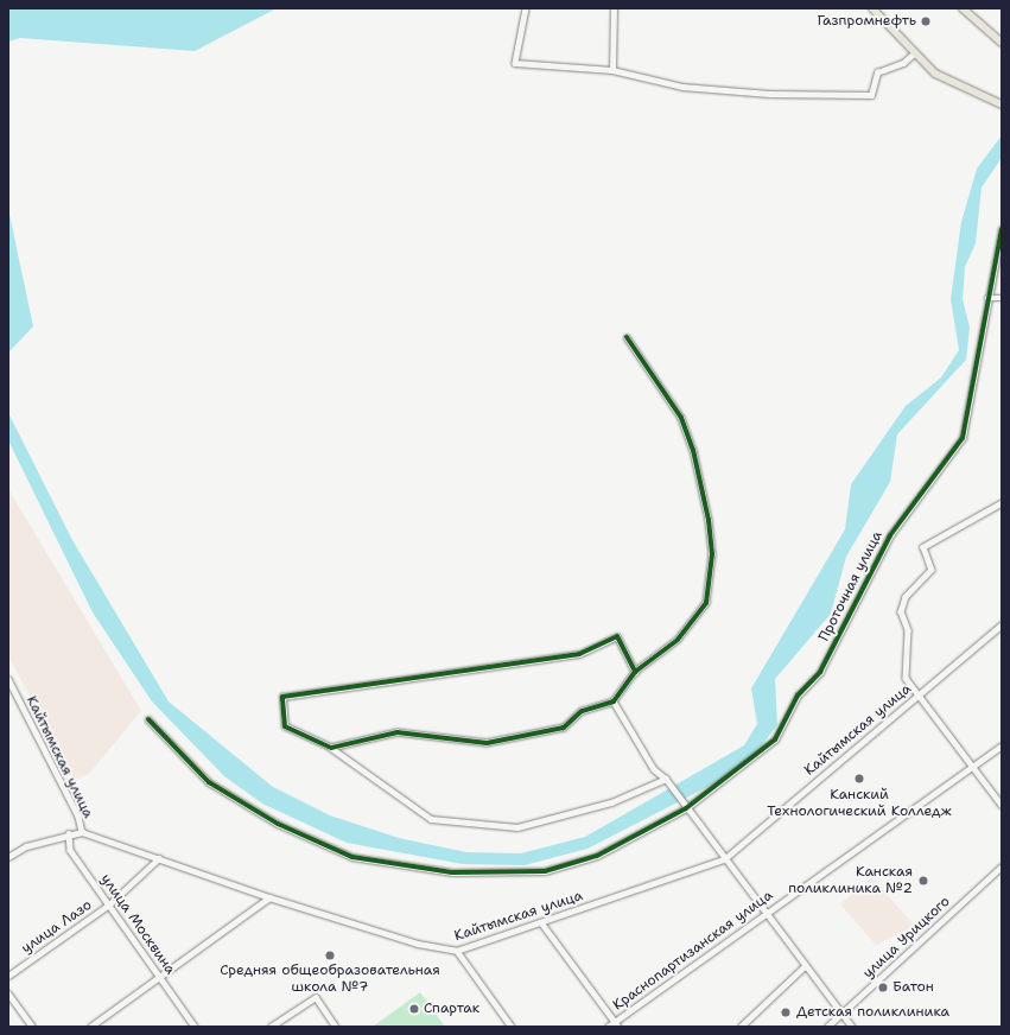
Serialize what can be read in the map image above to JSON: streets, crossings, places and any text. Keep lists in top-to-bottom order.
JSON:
{
  "streets": {
    "street": [
      "Проточная улица",
      "Кайтымская улица",
      "улица Москвина",
      "улица Лазо",
      "улица Урицкого",
      "Краснопартизанская улица"
    ]
  },
  "crossings": [
    ["Кайтымская улица", "улица Лазо"],
    ["улица Москвина", "улица Лазо"]
  ],
  "places": [
    "Газпромнефть",
    "Канский Технологический Колледж",
    "Канская поликлиника №2",
    "Средняя общеобразовательная школа №7",
    "Батон",
    "Спартак",
    "Детская поликлиника"
  ]
}
